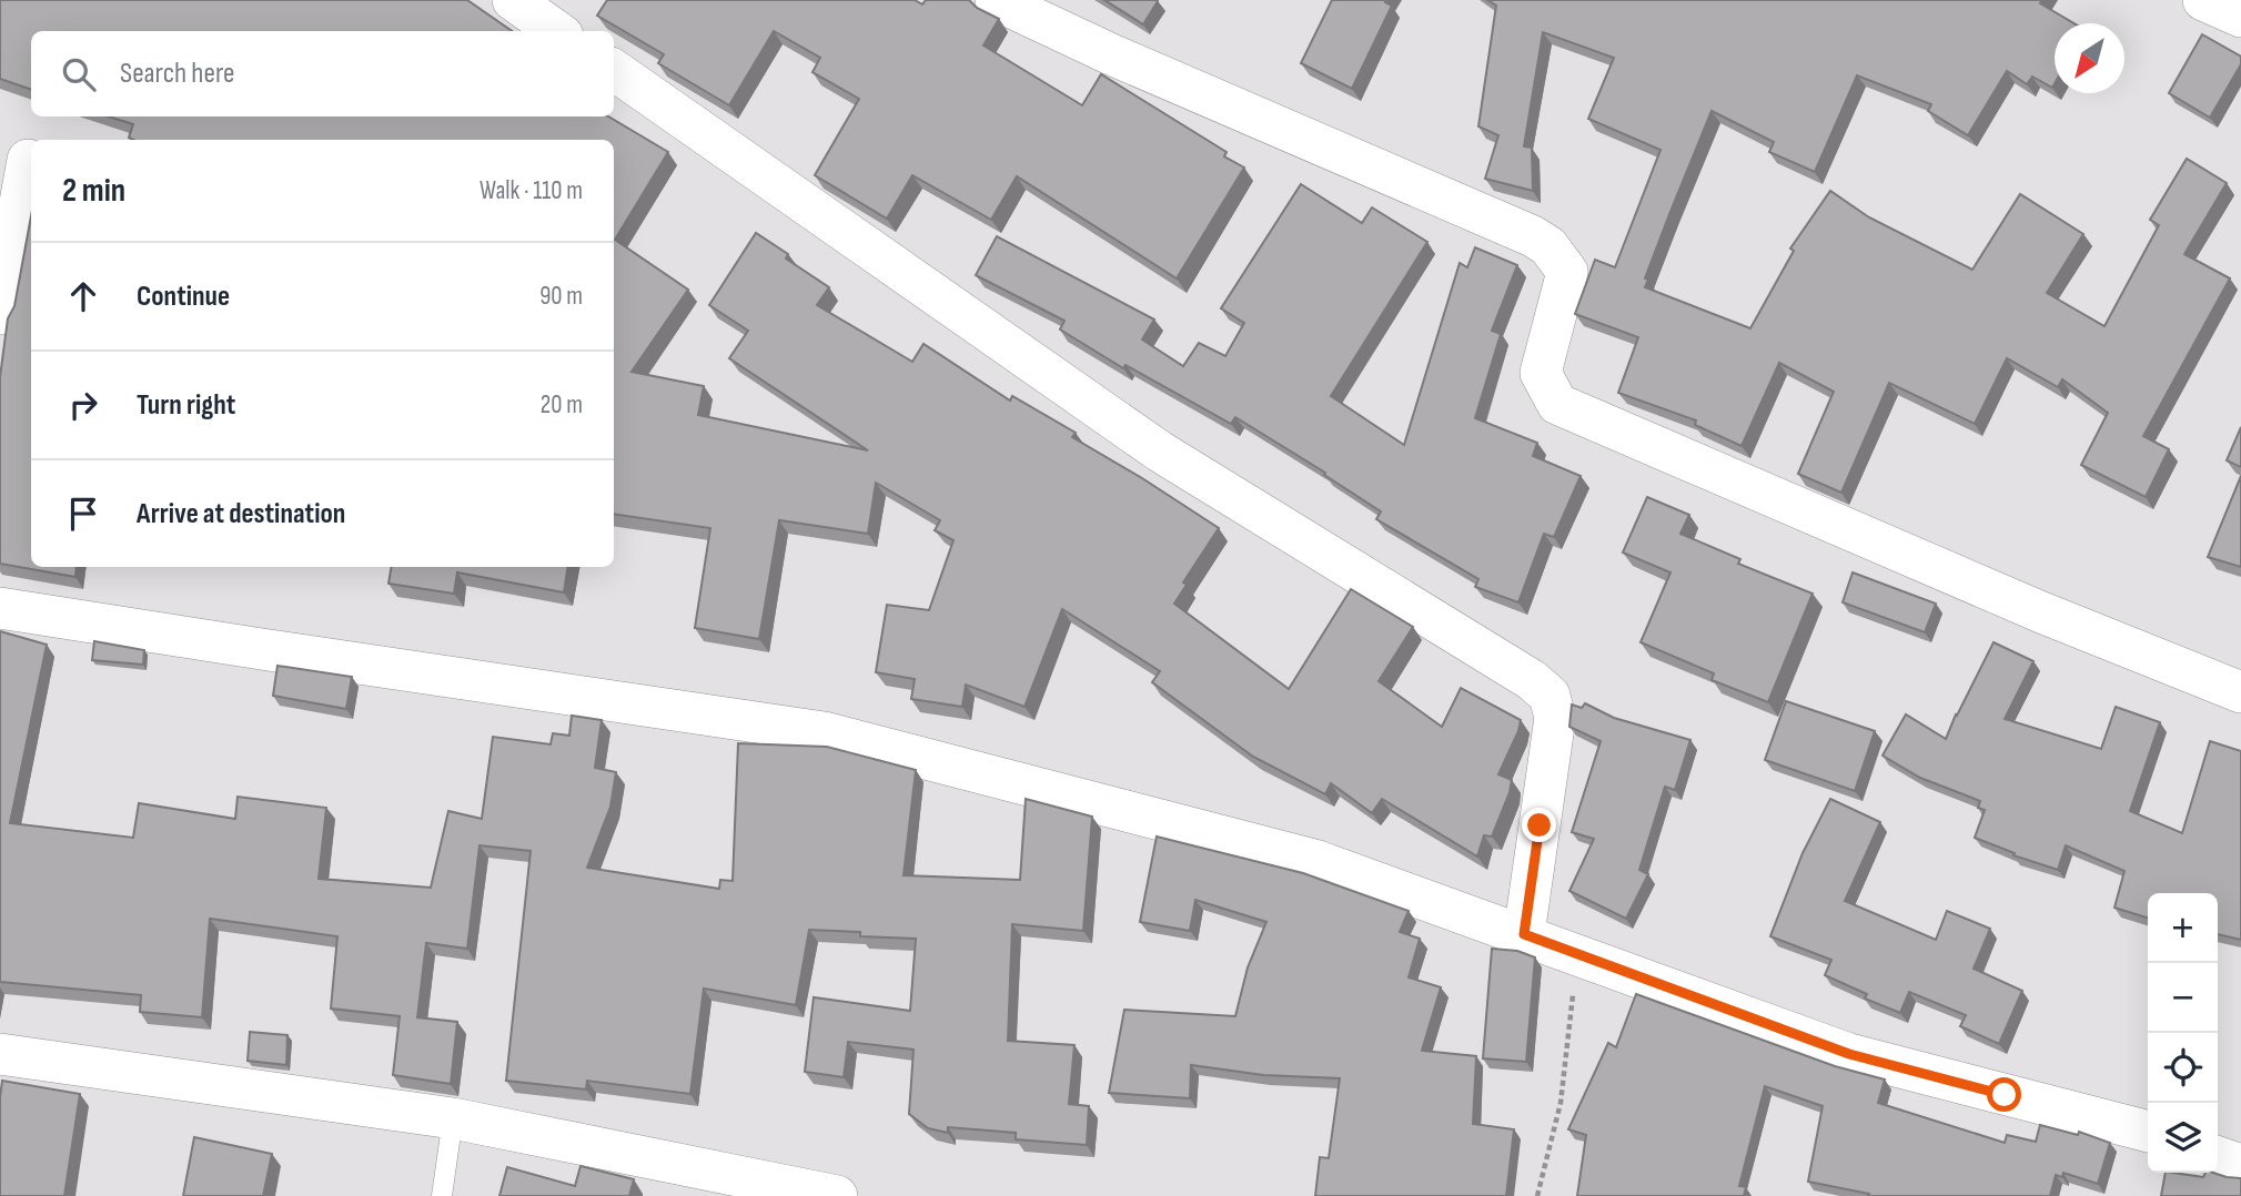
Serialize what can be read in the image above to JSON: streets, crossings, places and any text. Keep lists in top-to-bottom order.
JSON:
{
  "north": "bottom left",
  "page": {
    "search": "Search here",
    "heading": ["2 min", "Walk · 110 m"],
    "list": [
      ["Continue", "90 m"],
      ["Turn right", "20 m"],
      "Arrive at destination"
    ],
    "map_buttons": ["+", "−"]
  }
}
